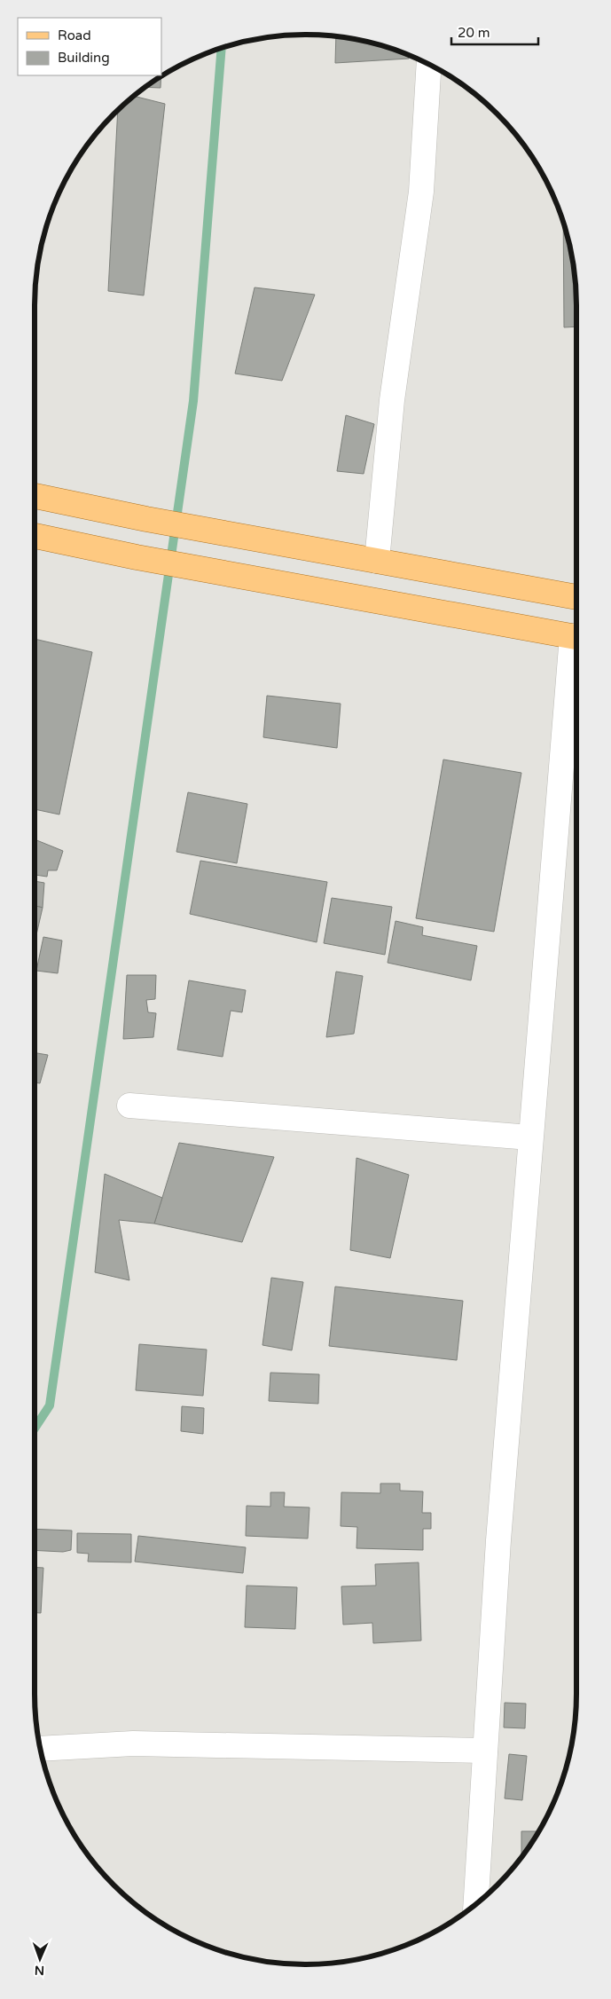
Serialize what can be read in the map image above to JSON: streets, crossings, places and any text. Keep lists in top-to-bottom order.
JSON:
{
  "legend": ["Road", "Building"],
  "scale_bar": "20 m",
  "north": "bottom"
}
